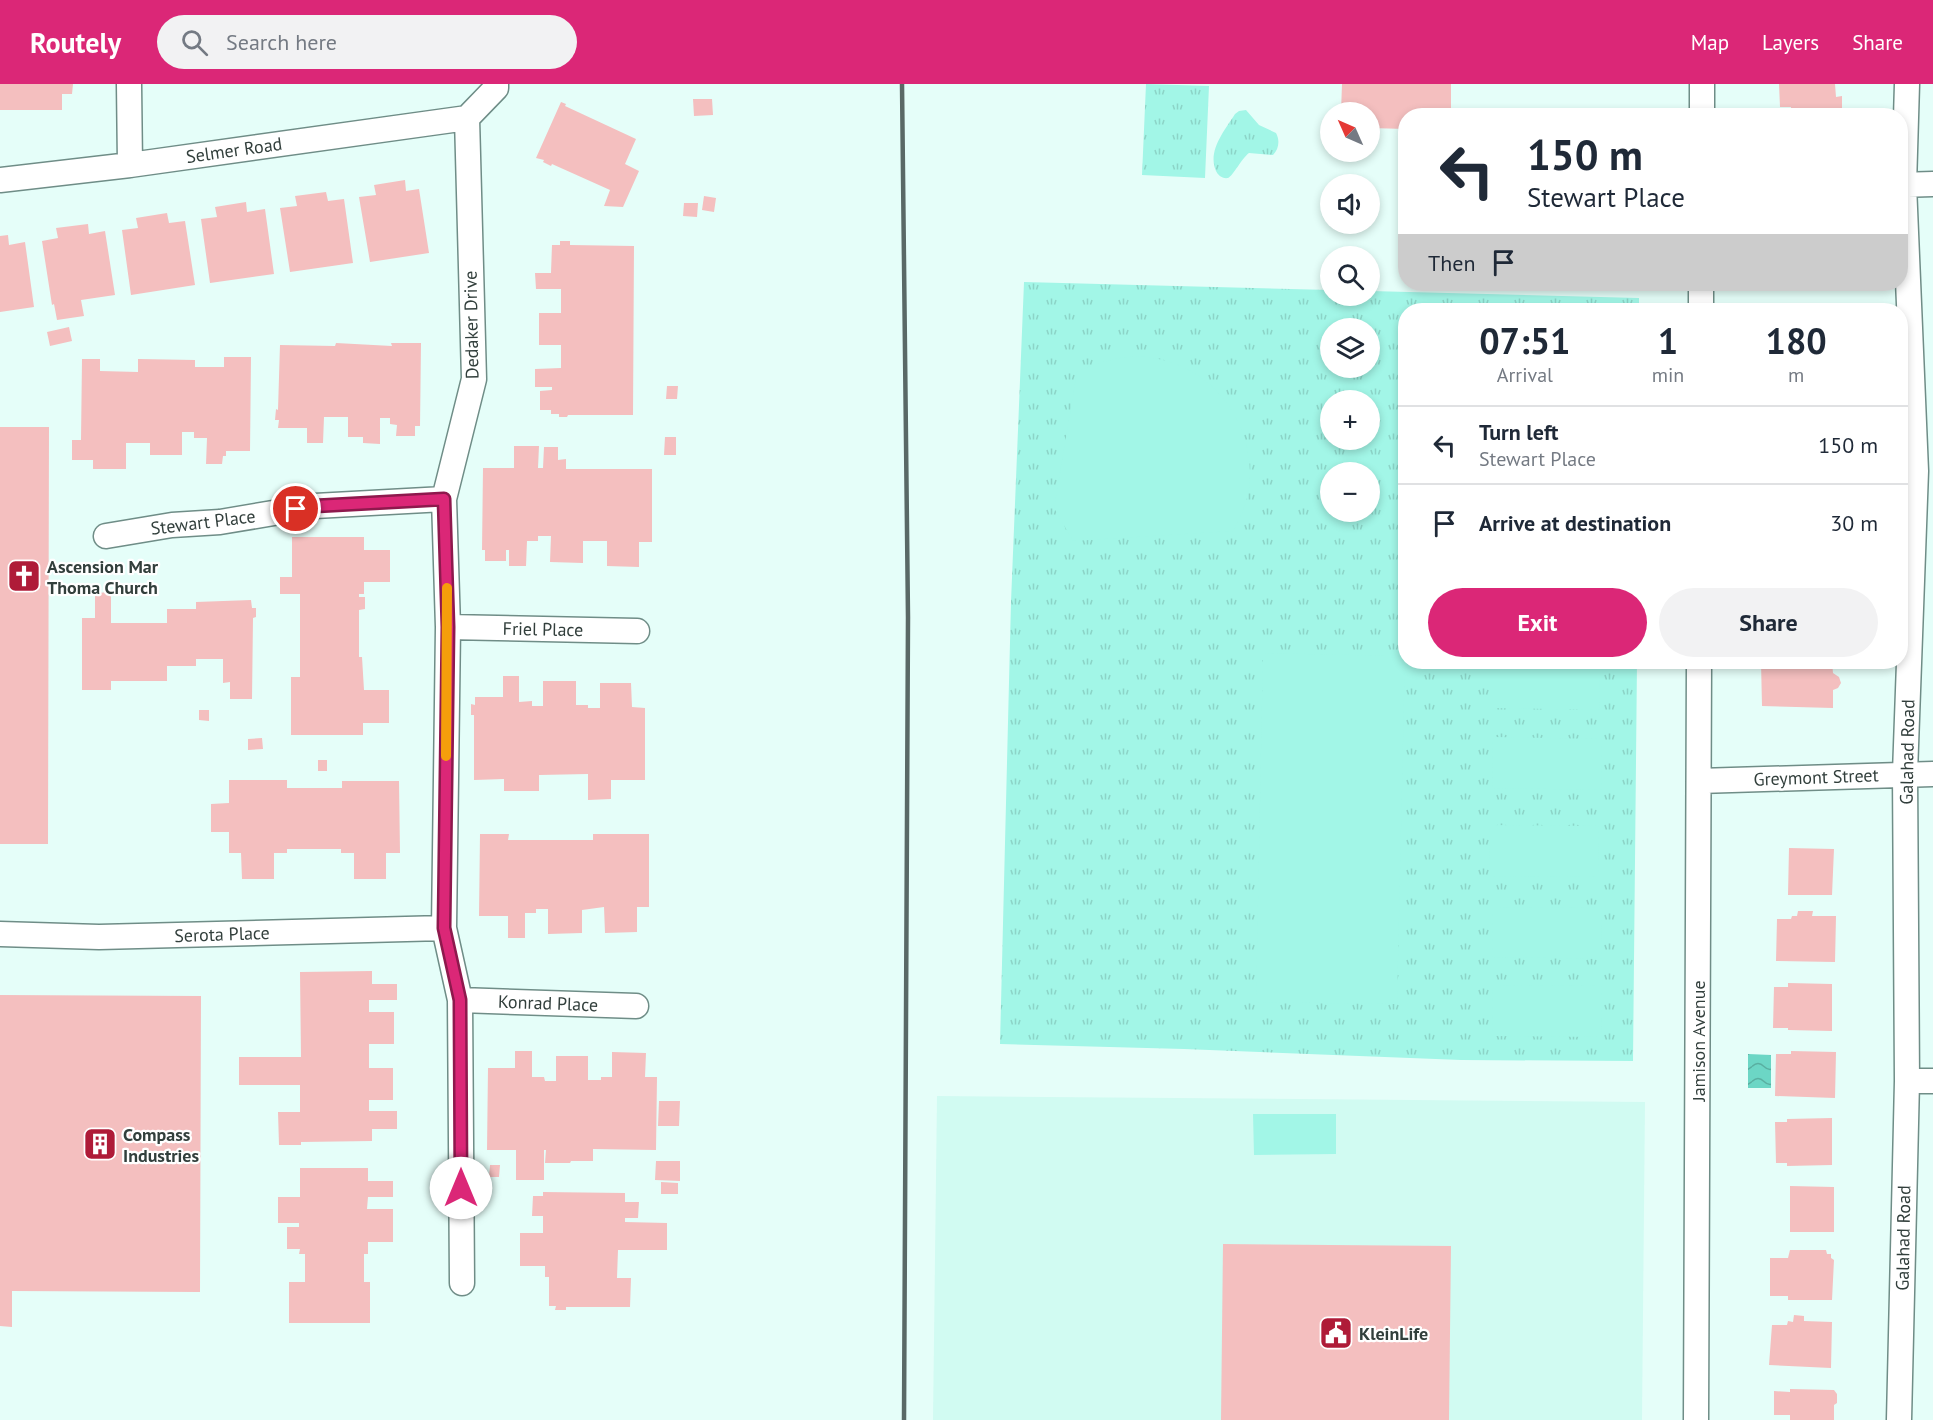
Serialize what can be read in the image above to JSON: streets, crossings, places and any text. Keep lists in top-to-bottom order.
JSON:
{
  "streets": {
    "street": [
      "Selmer Road",
      "Dedaker Drive",
      "Stewart Place",
      "Friel Place",
      "Galahad Road",
      "Greymont Street",
      "Serota Place",
      "Konrad Place",
      "Jamison Avenue"
    ]
  },
  "crossings": [
    ["Selmer Road", "Dedaker Drive"],
    ["Dedaker Drive", "Stewart Place"],
    ["Dedaker Drive", "Friel Place"],
    ["Dedaker Drive", "Serota Place"],
    ["Dedaker Drive", "Konrad Place"],
    ["Galahad Road", "Greymont Street"],
    ["Greymont Street", "Jamison Avenue"]
  ],
  "places": {
    "church": ["Ascension Mar Thoma Church"],
    "building": ["Compass Industries"],
    "public building": ["KleinLife"]
  },
  "north": "top left",
  "page": {
    "header": "Routely",
    "search": "Search here",
    "nav": ["Map", "Layers", "Share"],
    "map_buttons": ["+", "−"],
    "turn": ["150 m", "Stewart Place"],
    "then": "Then",
    "eta": [
      "07:51",
      "Arrival",
      "1",
      "min",
      "180",
      "m"
    ],
    "list": [
      {
        "name": "Turn left",
        "note": "Stewart Place",
        "value": "150 m"
      },
      {
        "name": "Arrive at destination",
        "value": "30 m"
      }
    ],
    "buttons": ["Exit", "Share"]
  }
}
